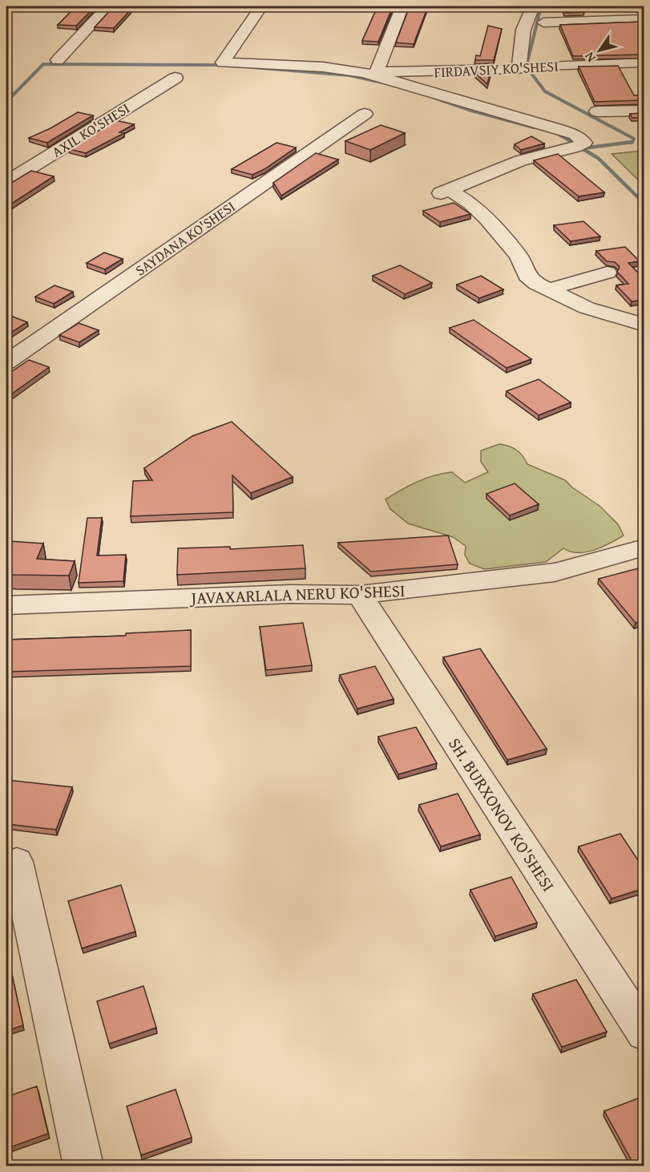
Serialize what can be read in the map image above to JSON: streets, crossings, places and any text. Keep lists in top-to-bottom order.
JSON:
{
  "streets": {
    "street": [
      "FIRDAVSIY KO'SHESI",
      "AXIL KO'SHESI",
      "SAYDANA KO'SHESI",
      "JAVAXARLALA NERU KO'SHESI",
      "SH. BURXONOV KO'SHESI"
    ]
  },
  "crossings": [
    ["JAVAXARLALA NERU KO'SHESI", "SH. BURXONOV KO'SHESI"]
  ],
  "north": "bottom left"
}
